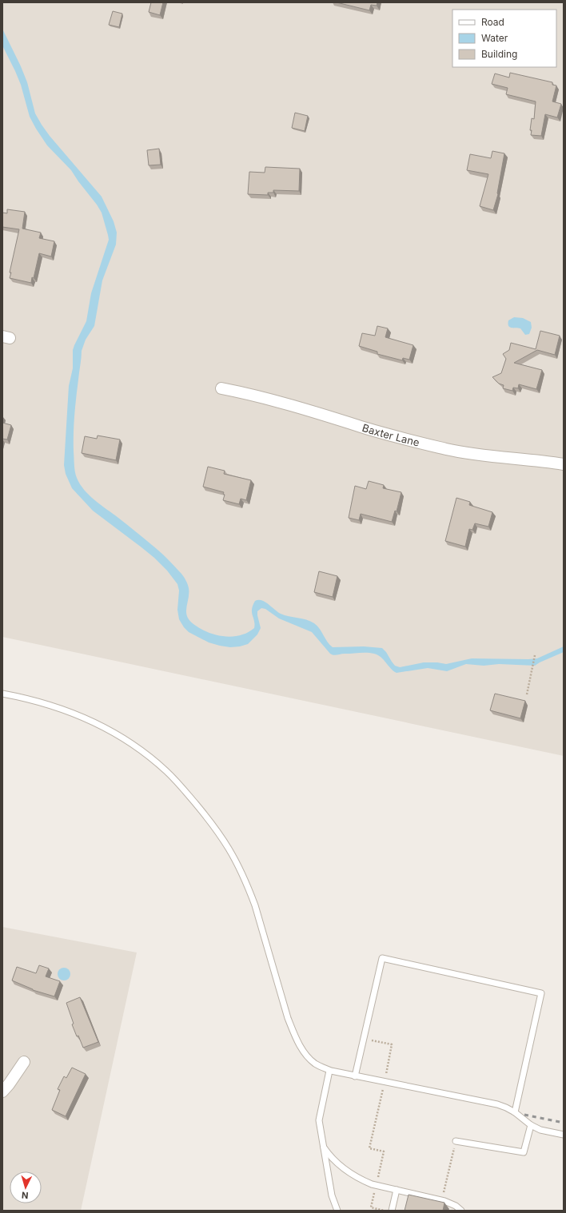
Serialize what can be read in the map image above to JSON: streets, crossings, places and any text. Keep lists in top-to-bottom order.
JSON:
{
  "streets": {
    "street": ["Baxter Lane"]
  },
  "legend": ["Road", "Water", "Building"],
  "north": "bottom"
}
